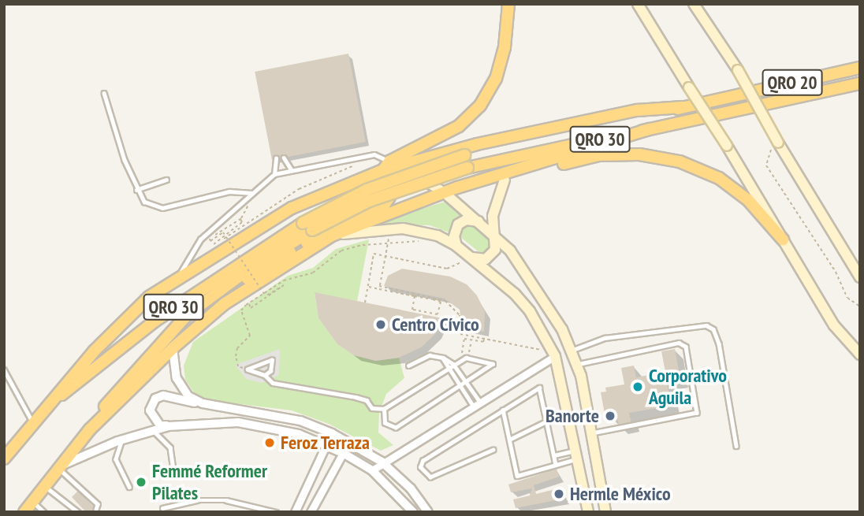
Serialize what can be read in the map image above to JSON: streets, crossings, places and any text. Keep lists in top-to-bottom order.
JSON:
{
  "streets": {
    "highway": ["QRO 20", "QRO 30"]
  },
  "crossings": [
    ["QRO 20", "QRO 30"]
  ],
  "places": [
    "Centro Cívico",
    "Corporativo Aguila",
    "Banorte",
    "Feroz Terraza",
    "Femmé Reformer Pilates",
    "Hermle México"
  ]
}
